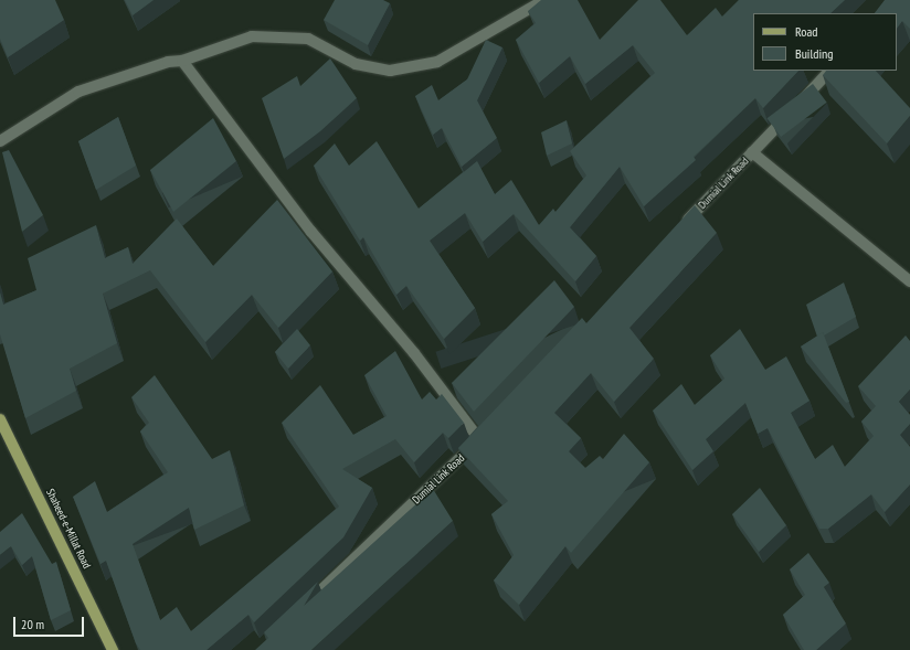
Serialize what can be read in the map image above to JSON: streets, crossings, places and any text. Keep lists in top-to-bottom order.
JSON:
{
  "streets": {
    "main road": ["Shaheed-e-Millat Road"],
    "street": ["Dumial Link Road"]
  },
  "legend": ["Road", "Building"],
  "scale_bar": "20 m"
}
